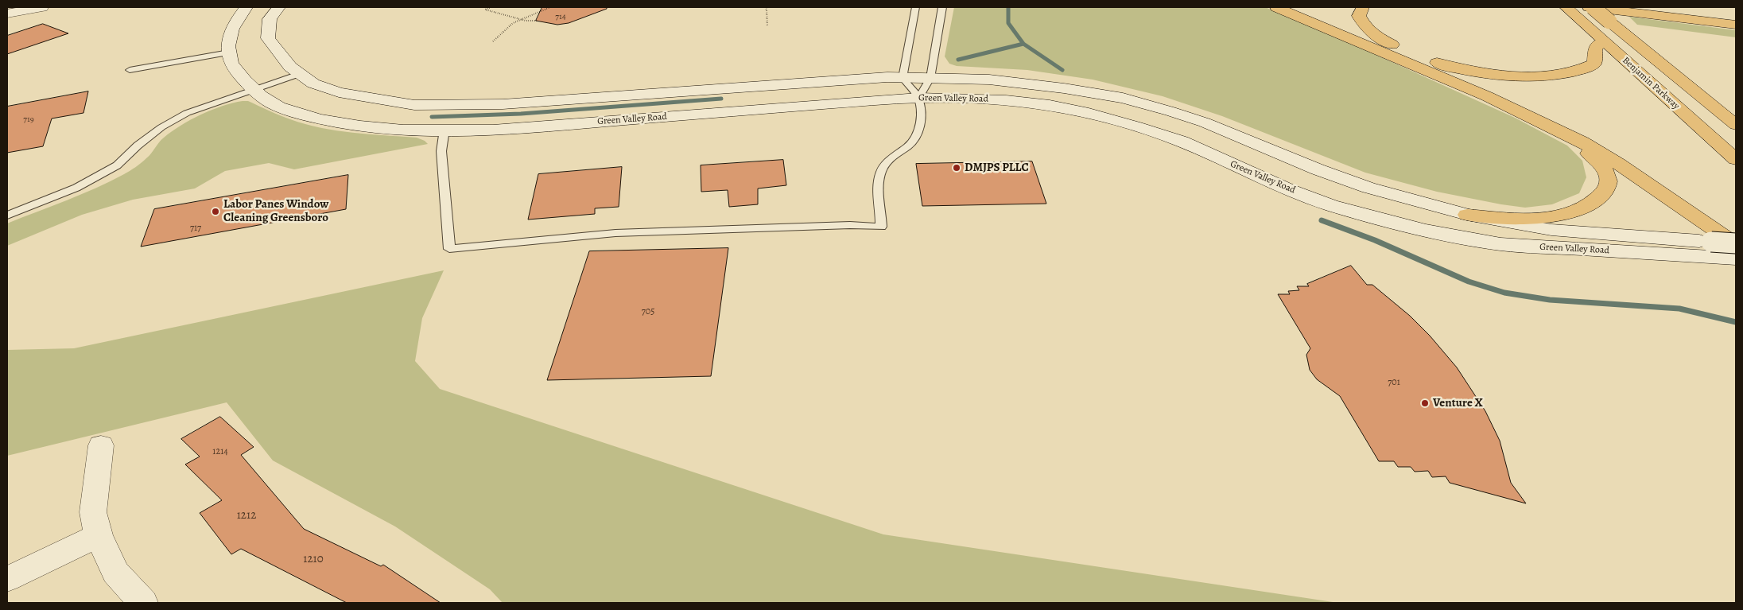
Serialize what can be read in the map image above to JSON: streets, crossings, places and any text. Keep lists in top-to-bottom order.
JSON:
{
  "streets": {
    "highway": ["Benjamin Parkway"],
    "main road": ["Green Valley Road"]
  },
  "places": ["DMJPS PLLC", "Labor Panes Window Cleaning Greensboro", "Venture X"],
  "house_numbers": [
    "714",
    "719",
    "717",
    "705",
    "701",
    "1214",
    "1212",
    "1210"
  ]
}
